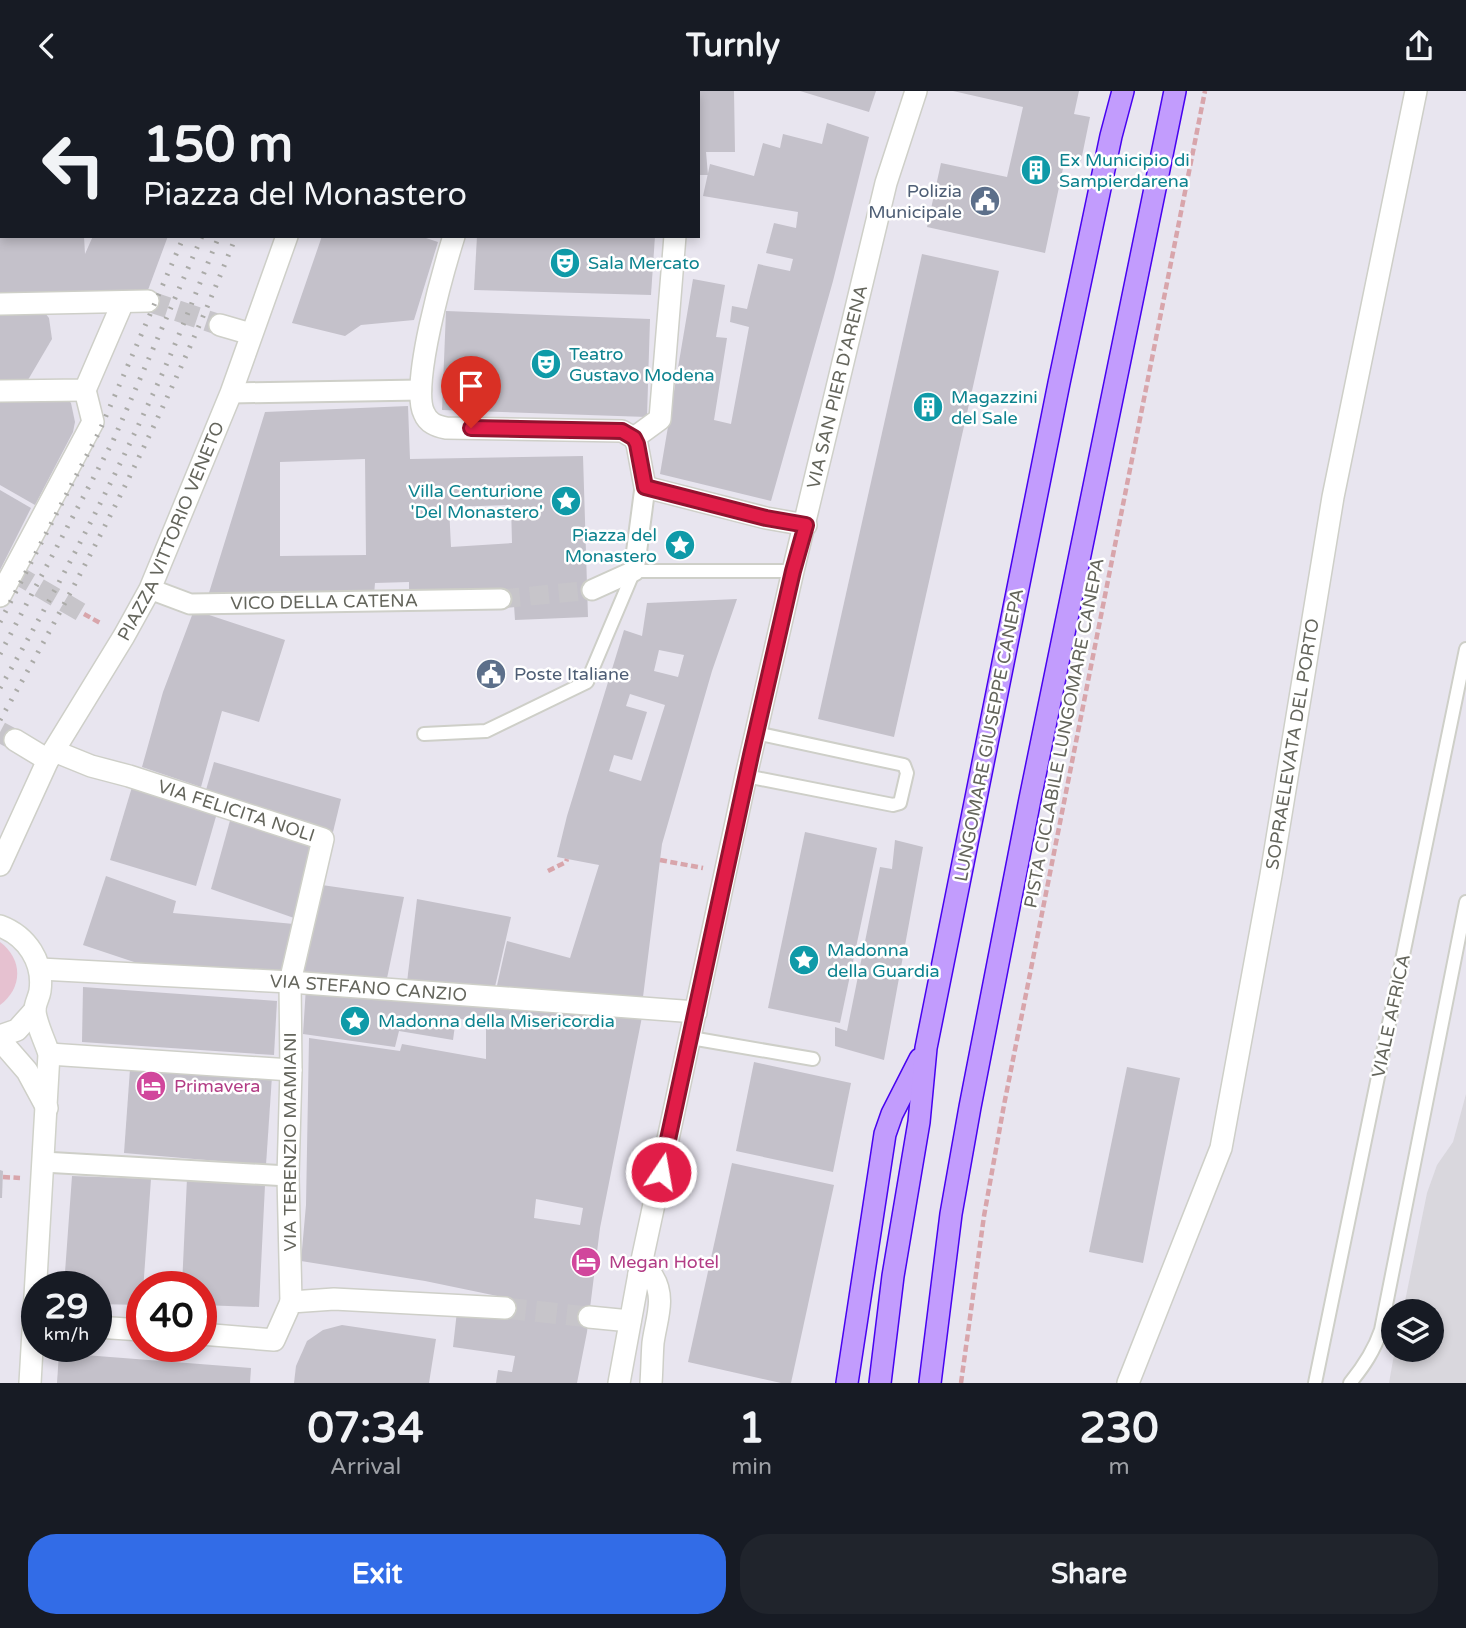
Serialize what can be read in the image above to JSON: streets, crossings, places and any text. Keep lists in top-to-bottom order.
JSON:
{
  "streets": {
    "highway": ["LUNGOMARE GIUSEPPE CANEPA"],
    "street": [
      "VIA SAN PIER D'ARENA",
      "PIAZZA VITTORIO VENETO",
      "VICO DELLA CATENA",
      "SOPRAELEVATA DEL PORTO",
      "VIA FELICITA NOLI",
      "VIA STEFANO CANZIO",
      "VIA TERENZIO MAMIANI"
    ],
    "lane": ["VIALE AFRICA"],
    "path": ["PISTA CICLABILE LUNGOMARE CANEPA"]
  },
  "crossings": [
    ["VIA SAN PIER D'ARENA", "VIA STEFANO CANZIO"],
    ["PIAZZA VITTORIO VENETO", "VICO DELLA CATENA"],
    ["PIAZZA VITTORIO VENETO", "VIA FELICITA NOLI"],
    ["VIA FELICITA NOLI", "VIA STEFANO CANZIO"],
    ["VIA FELICITA NOLI", "VIA TERENZIO MAMIANI"],
    ["VIA STEFANO CANZIO", "VIA TERENZIO MAMIANI"]
  ],
  "places": {
    "building": ["Ex Municipio di Sampierdarena", "Magazzini del Sale"],
    "public building": ["Polizia Municipale", "Poste Italiane"],
    "theatre": ["Sala Mercato", "Teatro Gustavo Modena"],
    "place": [
      "Villa Centurione 'Del Monastero'",
      "Piazza del Monastero",
      "Madonna della Guardia",
      "Madonna della Misericordia"
    ],
    "hotel": ["Primavera", "Megan Hotel"]
  },
  "page": {
    "header": "Turnly",
    "turn": ["150 m", "Piazza del Monastero"],
    "speed": "29 km/h",
    "limit": "40",
    "eta": [
      "07:34",
      "Arrival",
      "1",
      "min",
      "230",
      "m"
    ],
    "buttons": ["Exit", "Share"]
  }
}
